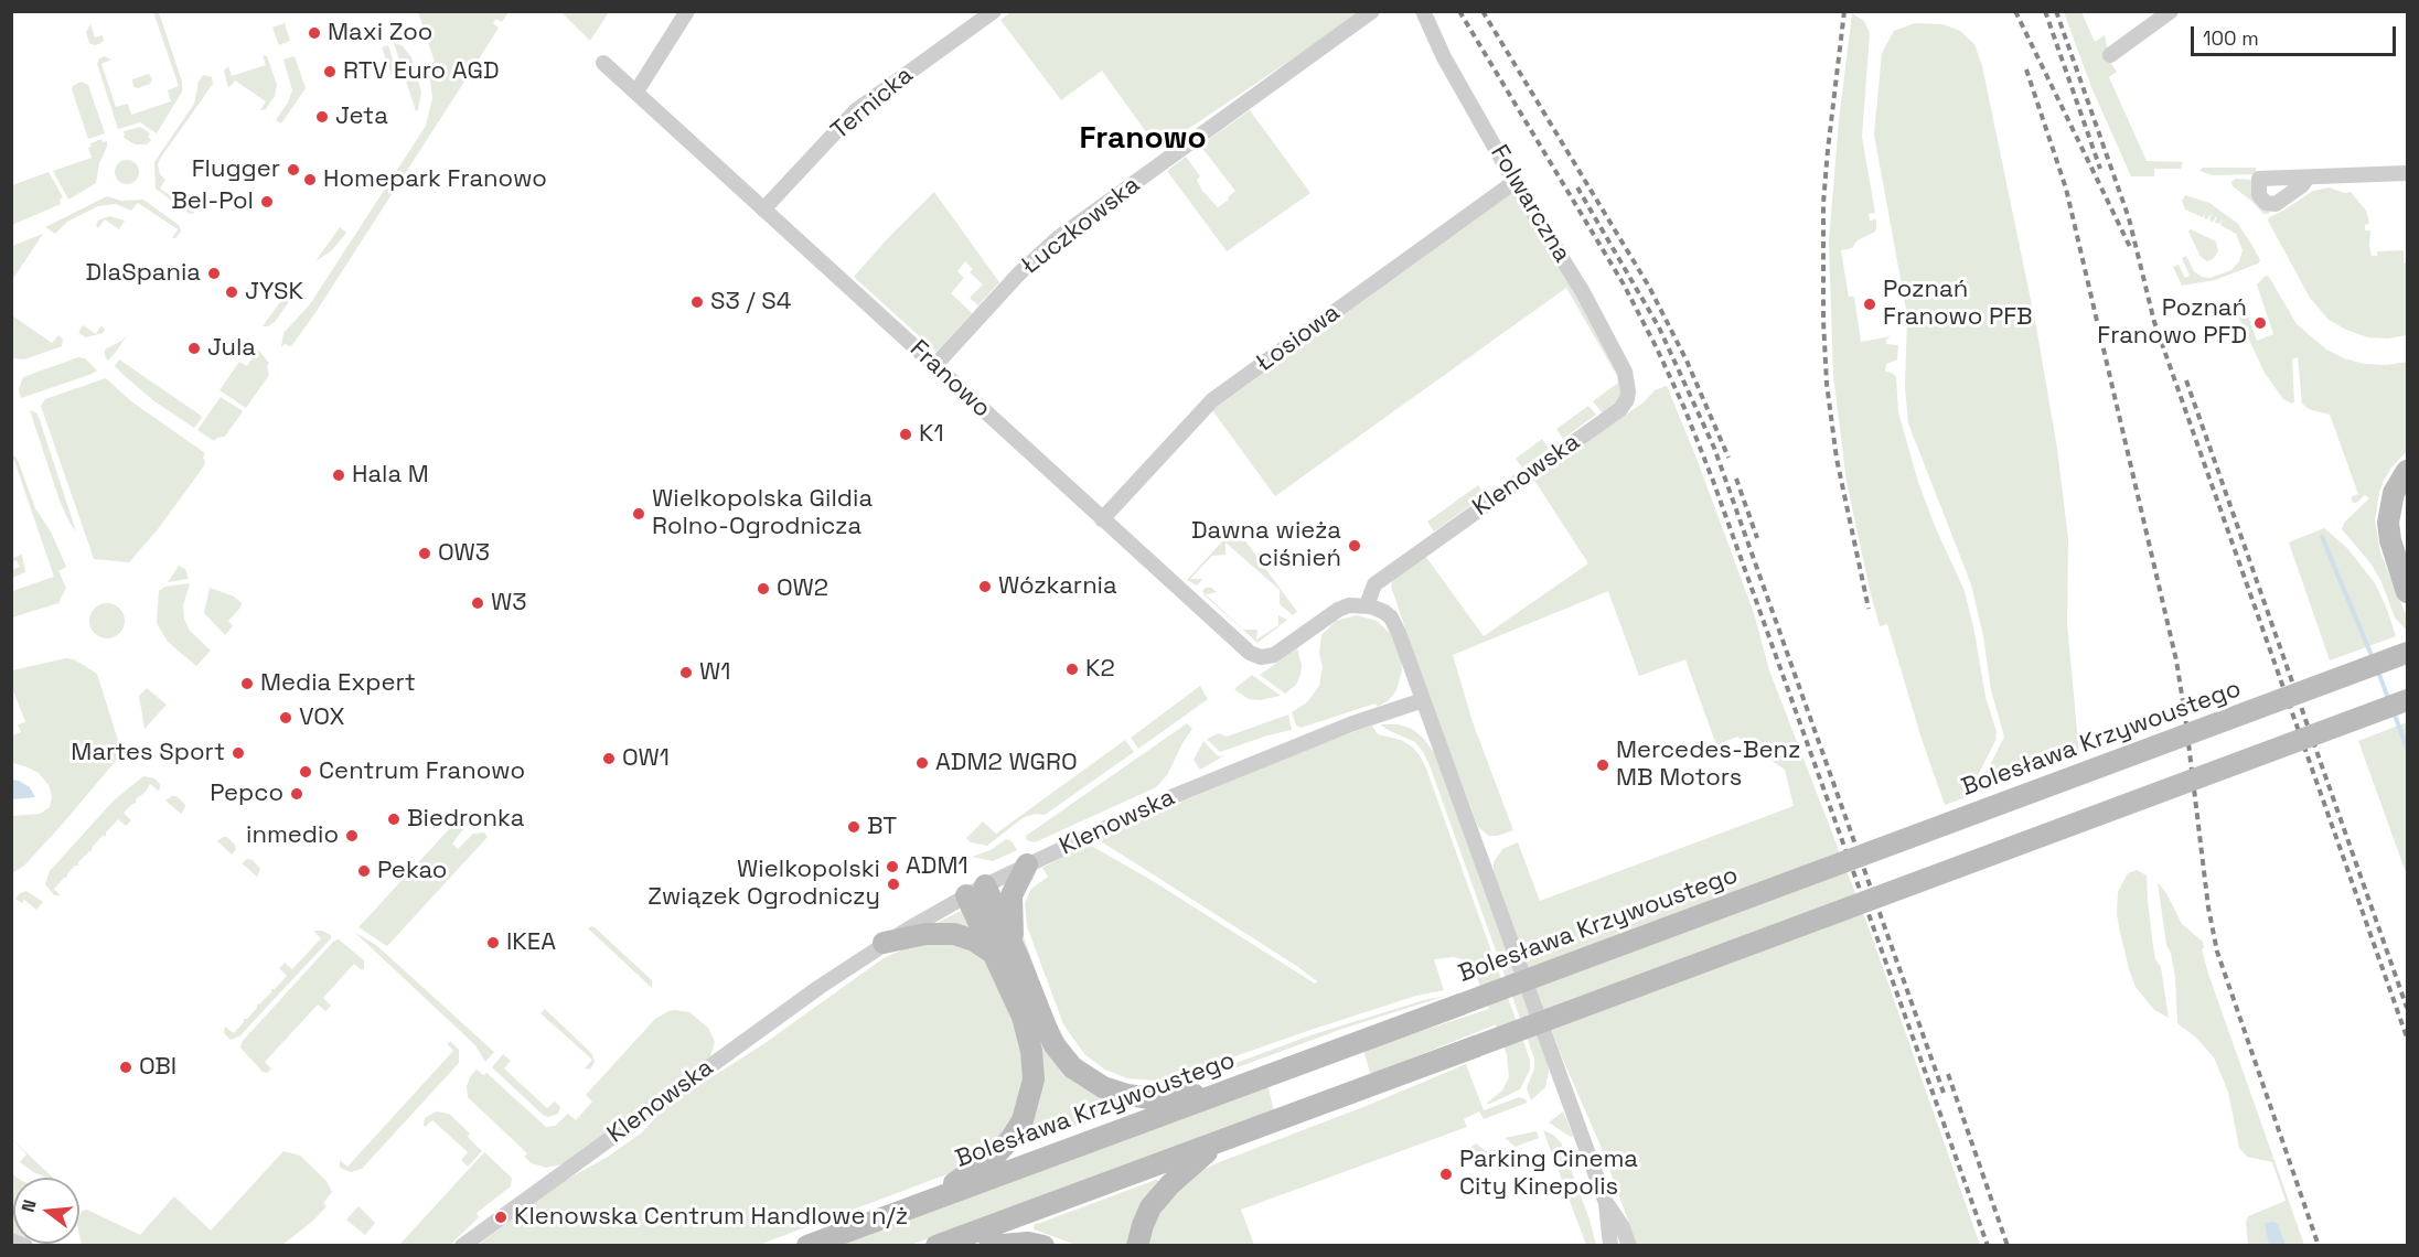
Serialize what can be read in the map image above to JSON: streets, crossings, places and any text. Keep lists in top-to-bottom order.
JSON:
{
  "streets": {
    "main road": ["Bolesława Krzywoustego"],
    "street": [
      "Ternicka",
      "Folwarczna",
      "Łuczkowska",
      "Łosiowa",
      "Franowo",
      "Klenowska"
    ]
  },
  "crossings": [
    ["Ternicka", "Franowo"],
    ["Folwarczna", "Łosiowa"],
    ["Folwarczna", "Klenowska"],
    ["Łuczkowska", "Franowo"],
    ["Łosiowa", "Franowo"],
    ["Franowo", "Klenowska"]
  ],
  "districts": ["Franowo"],
  "places": [
    "Maxi Zoo",
    "RTV Euro AGD",
    "Jeta",
    "Flugger",
    "Homepark Franowo",
    "Bel-Pol",
    "DlaSpania",
    "JYSK",
    "S3 / S4",
    "Poznań Franowo PFB",
    "Poznań Franowo PFD",
    "Jula",
    "K1",
    "Hala M",
    "Wielkopolska Gildia Rolno-Ogrodnicza",
    "Dawna wieża ciśnień",
    "OW3",
    "Wózkarnia",
    "OW2",
    "W3",
    "K2",
    "W1",
    "Media Expert",
    "VOX",
    "Martes Sport",
    "OW1",
    "ADM2 WGRO",
    "Mercedes-Benz MB Motors",
    "Centrum Franowo",
    "Pepco",
    "Biedronka",
    "BT",
    "inmedio",
    "ADM1",
    "Pekao",
    "Wielkopolski Związek Ogrodniczy",
    "IKEA",
    "OBI",
    "Parking Cinema City Kinepolis",
    "Klenowska Centrum Handlowe n/ż"
  ],
  "scale_bar": "100 m",
  "north": "left"
}
